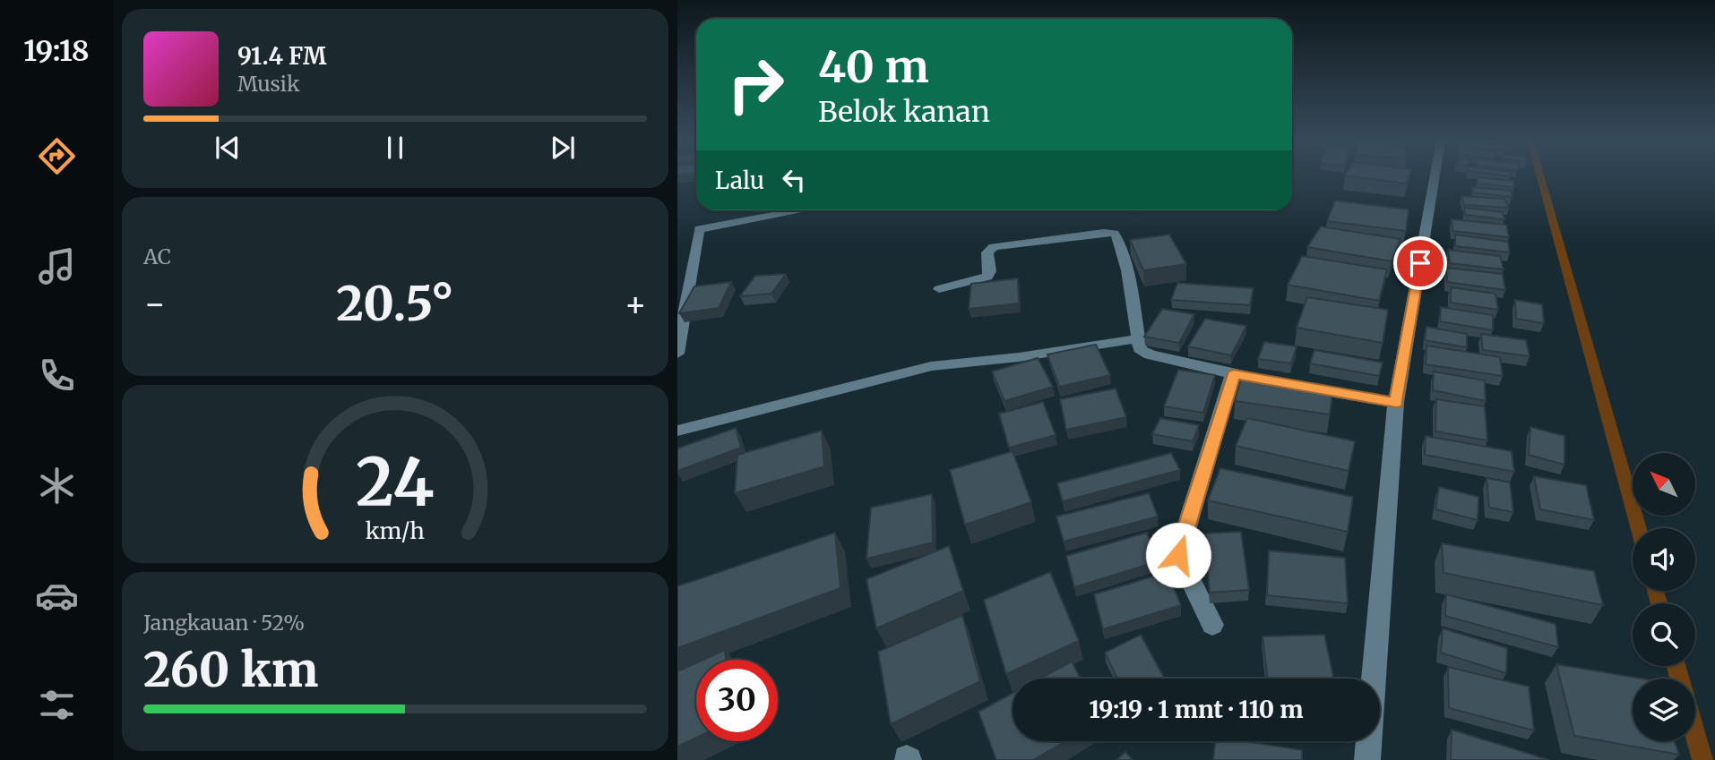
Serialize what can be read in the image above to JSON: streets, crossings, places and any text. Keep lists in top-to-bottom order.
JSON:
{
  "north": "top left",
  "page": {
    "tabs": "19:18",
    "turn": ["40 m", "Belok kanan"],
    "song": ["91.4 FM", "Musik"],
    "then": "Lalu",
    "tile": [
      "AC",
      ["Jangkauan · 52%", "260 km"]
    ],
    "heat": ["−", "20.5°", "+"],
    "limit": "30",
    "trip": "19:19 · 1 mnt · 110 m",
    "gauge": ["24", "km/h"]
  }
}
